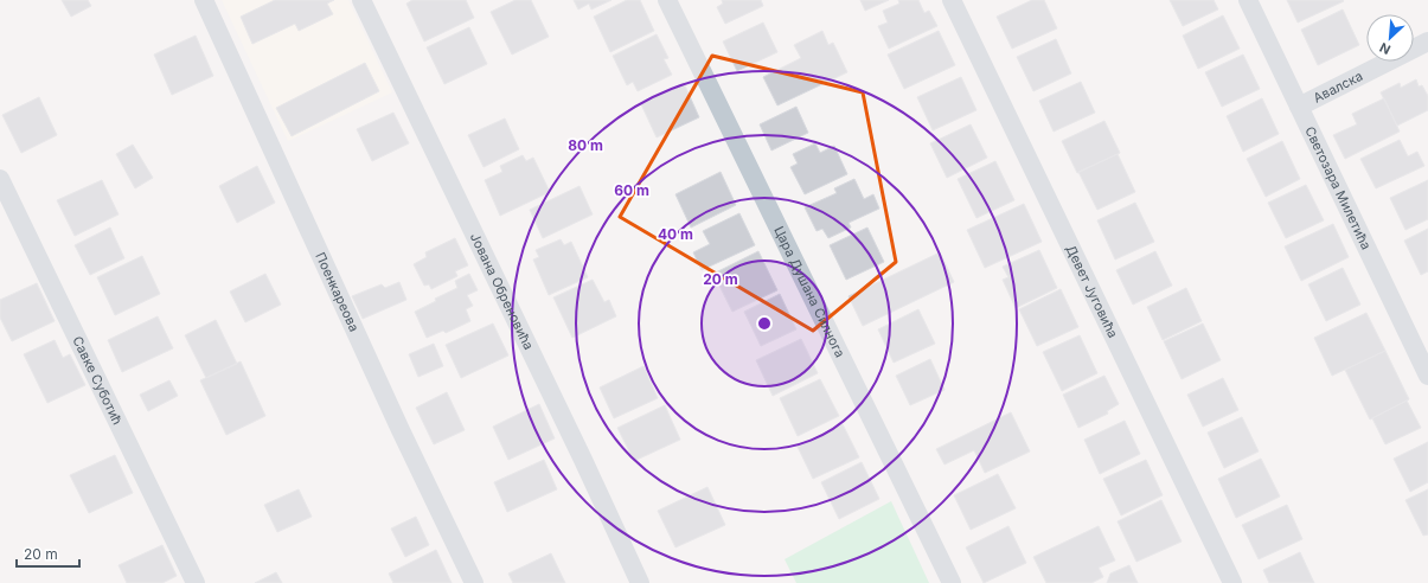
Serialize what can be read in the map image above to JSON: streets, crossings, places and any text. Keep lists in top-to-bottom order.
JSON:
{
  "streets": {
    "street": [
      "Авалска",
      "Светозара Милетића",
      "Јована Обреновића",
      "Цара Душана Силнога",
      "Девет Југовића",
      "Поенкареова",
      "Савке Суботић"
    ]
  },
  "crossings": [
    ["Авалска", "Светозара Милетића"]
  ],
  "scale_bar": "20 m",
  "north": "bottom left",
  "rings": [
    "80 m",
    "60 m",
    "40 m",
    "20 m"
  ]
}
